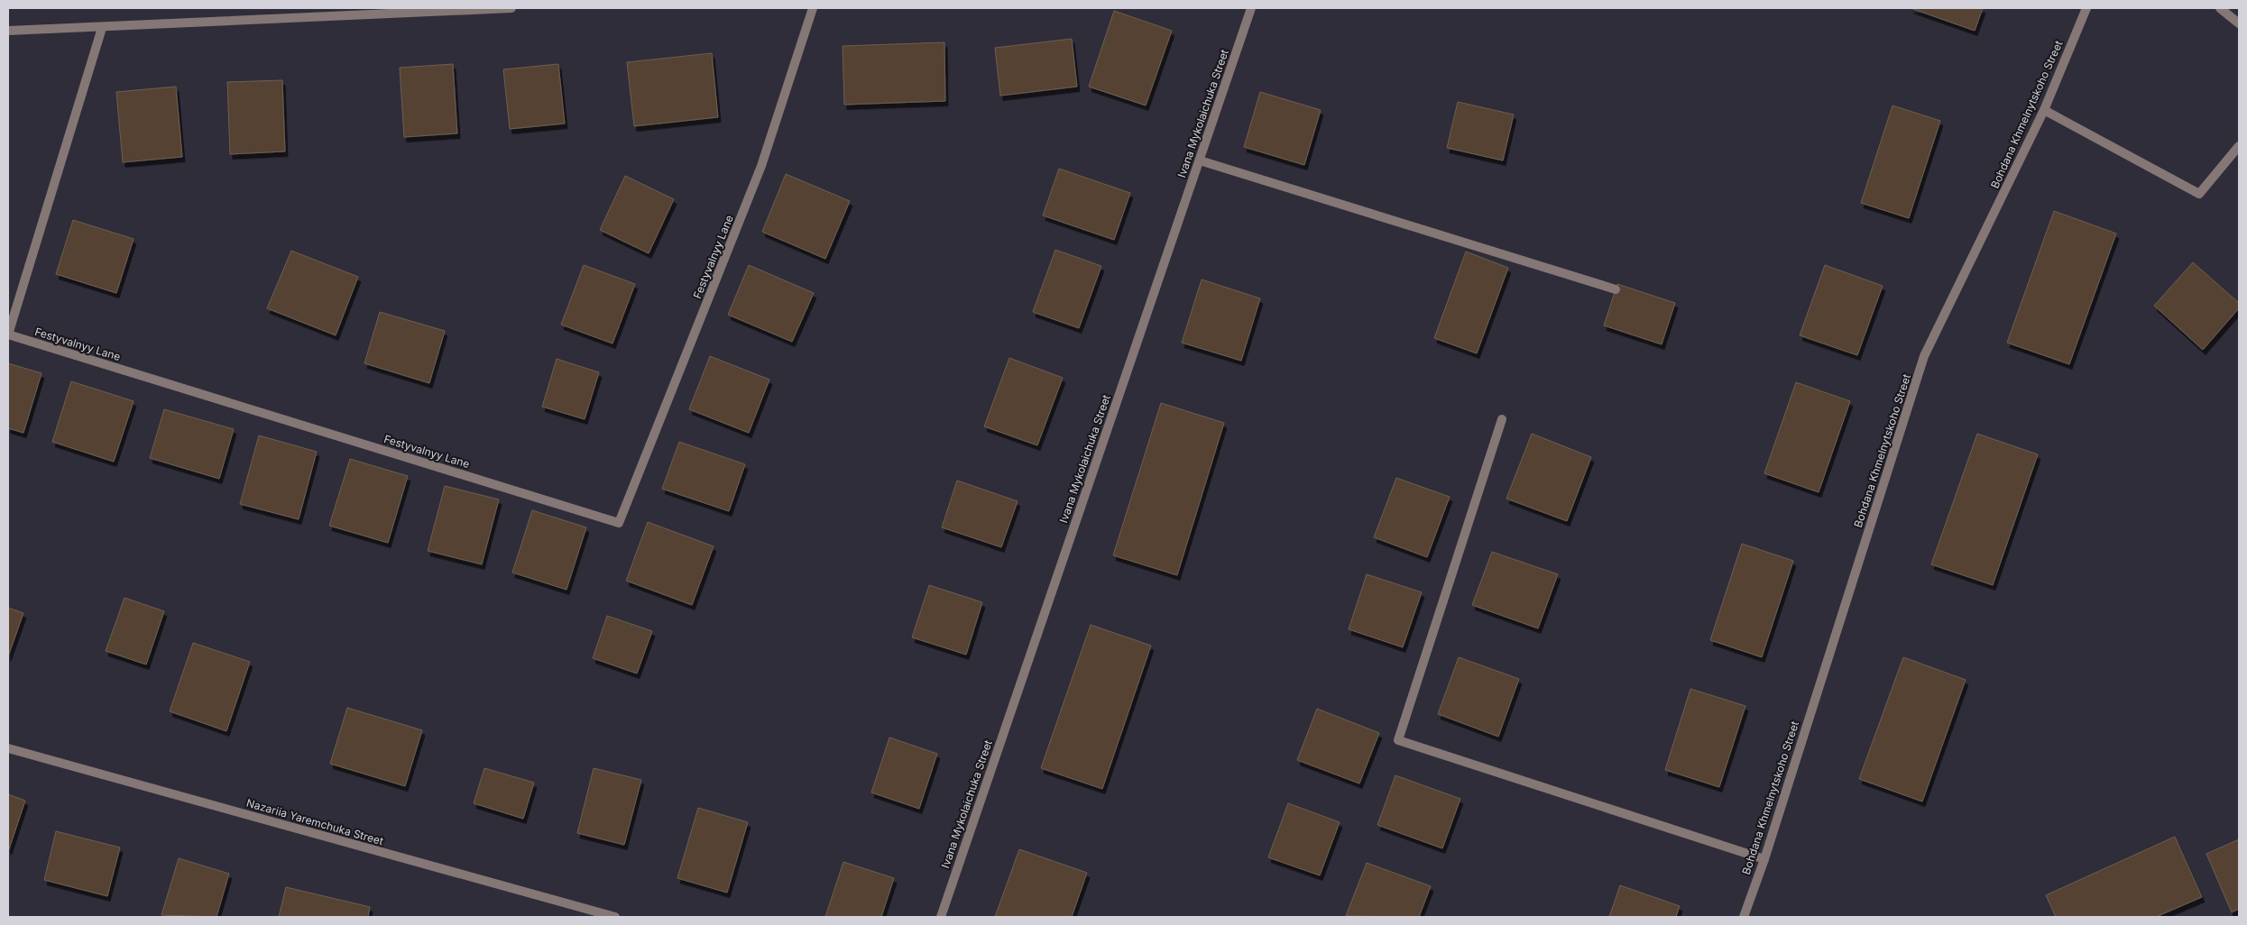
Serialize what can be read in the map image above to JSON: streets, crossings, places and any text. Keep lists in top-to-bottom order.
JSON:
{
  "streets": {
    "street": [
      "Ivana Mykolaichuka Street",
      "Bohdana Khmelnytskoho Street",
      "Festyvalnyy Lane",
      "Nazariia Yaremchuka Street"
    ]
  }
}
